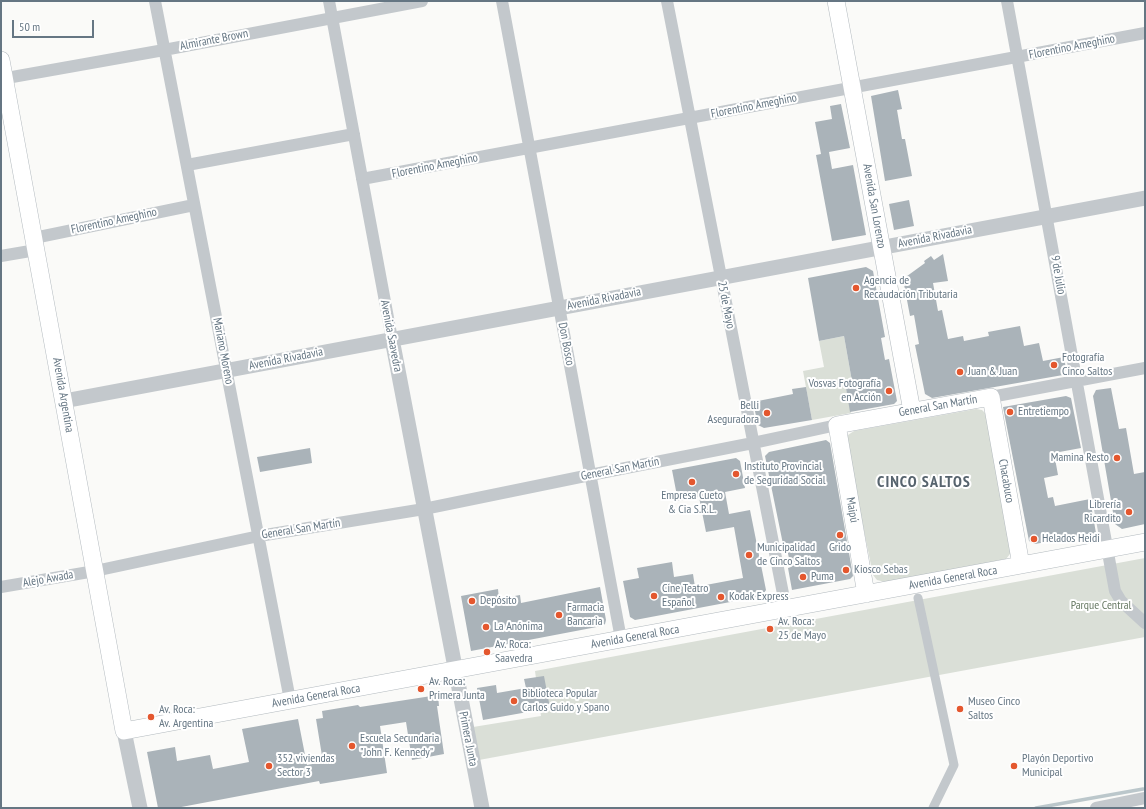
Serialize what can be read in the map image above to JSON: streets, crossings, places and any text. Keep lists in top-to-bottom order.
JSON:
{
  "streets": {
    "main road": [
      "Avenida San Lorenzo",
      "Avenida Argentina",
      "General San Martín",
      "Chacabuco",
      "Maipú",
      "Avenida General Roca"
    ],
    "street": [
      "Almirante Brown",
      "Florentino Ameghino",
      "Avenida Rivadavia",
      "9 de Julio",
      "25 de Mayo",
      "Avenida Saavedra",
      "Don Bosco",
      "Mariano Moreno",
      "Alejo Awada",
      "Primera Junta"
    ]
  },
  "crossings": [
    ["Almirante Brown", "Avenida Saavedra"],
    ["Almirante Brown", "Mariano Moreno"],
    ["Almirante Brown", "Avenida Argentina"],
    ["Florentino Ameghino", "Avenida San Lorenzo"],
    ["Florentino Ameghino", "9 de Julio"],
    ["Florentino Ameghino", "25 de Mayo"],
    ["Florentino Ameghino", "Avenida Saavedra"],
    ["Florentino Ameghino", "Don Bosco"],
    ["Florentino Ameghino", "Mariano Moreno"],
    ["Florentino Ameghino", "Avenida Argentina"],
    ["Avenida San Lorenzo", "Avenida Rivadavia"],
    ["Avenida San Lorenzo", "General San Martín"],
    ["Avenida Rivadavia", "9 de Julio"],
    ["Avenida Rivadavia", "25 de Mayo"],
    ["Avenida Rivadavia", "Avenida Saavedra"],
    ["Avenida Rivadavia", "Don Bosco"],
    ["Avenida Rivadavia", "Mariano Moreno"],
    ["Avenida Rivadavia", "Avenida Argentina"],
    ["9 de Julio", "General San Martín"],
    ["9 de Julio", "Avenida General Roca"],
    ["25 de Mayo", "General San Martín"],
    ["25 de Mayo", "Avenida General Roca"],
    ["Avenida Saavedra", "General San Martín"],
    ["Avenida Saavedra", "Avenida General Roca"],
    ["Avenida Saavedra", "Primera Junta"],
    ["Don Bosco", "General San Martín"],
    ["Don Bosco", "Avenida General Roca"],
    ["Mariano Moreno", "General San Martín"],
    ["Mariano Moreno", "Avenida General Roca"],
    ["Avenida Argentina", "General San Martín"],
    ["Avenida Argentina", "Avenida General Roca"],
    ["Avenida Argentina", "Alejo Awada"],
    ["General San Martín", "Chacabuco"],
    ["General San Martín", "Maipú"],
    ["General San Martín", "Alejo Awada"],
    ["Chacabuco", "Avenida General Roca"],
    ["Maipú", "Avenida General Roca"],
    ["Avenida General Roca", "Primera Junta"]
  ],
  "districts": ["CINCO SALTOS"],
  "parks": ["Parque Central"],
  "places": [
    "Agencia de Recaudación Tributaria",
    "Fotografía Cinco Saltos",
    "Juan & Juan",
    "Vosvas Fotografía en Acción",
    "Entretiempo",
    "Belli Aseguradora",
    "Mamina Resto",
    "Instituto Provincial de Seguridad Social",
    "Empresa Cueto & Cia S.R.L.",
    "Librería Ricardito",
    "Grido",
    "Helados Heidi",
    "Municipalidad de Cinco Saltos",
    "Kiosco Sebas",
    "Puma",
    "Cine Teatro Español",
    "Kodak Express",
    "Depósito",
    "Farmacia Bancaria",
    "La Anónima",
    "Av. Roca: 25 de Mayo",
    "Av. Roca: Saavedra",
    "Av. Roca: Primera Junta",
    "Biblioteca Popular Carlos Guido y Spano",
    "Museo Cinco Saltos",
    "Av. Roca: Av. Argentina",
    "Escuela Secundaria \"John F. Kennedy\"",
    "352 viviendas Sector 3",
    "Playón Deportivo Municipal"
  ],
  "scale_bar": "50 m"
}
